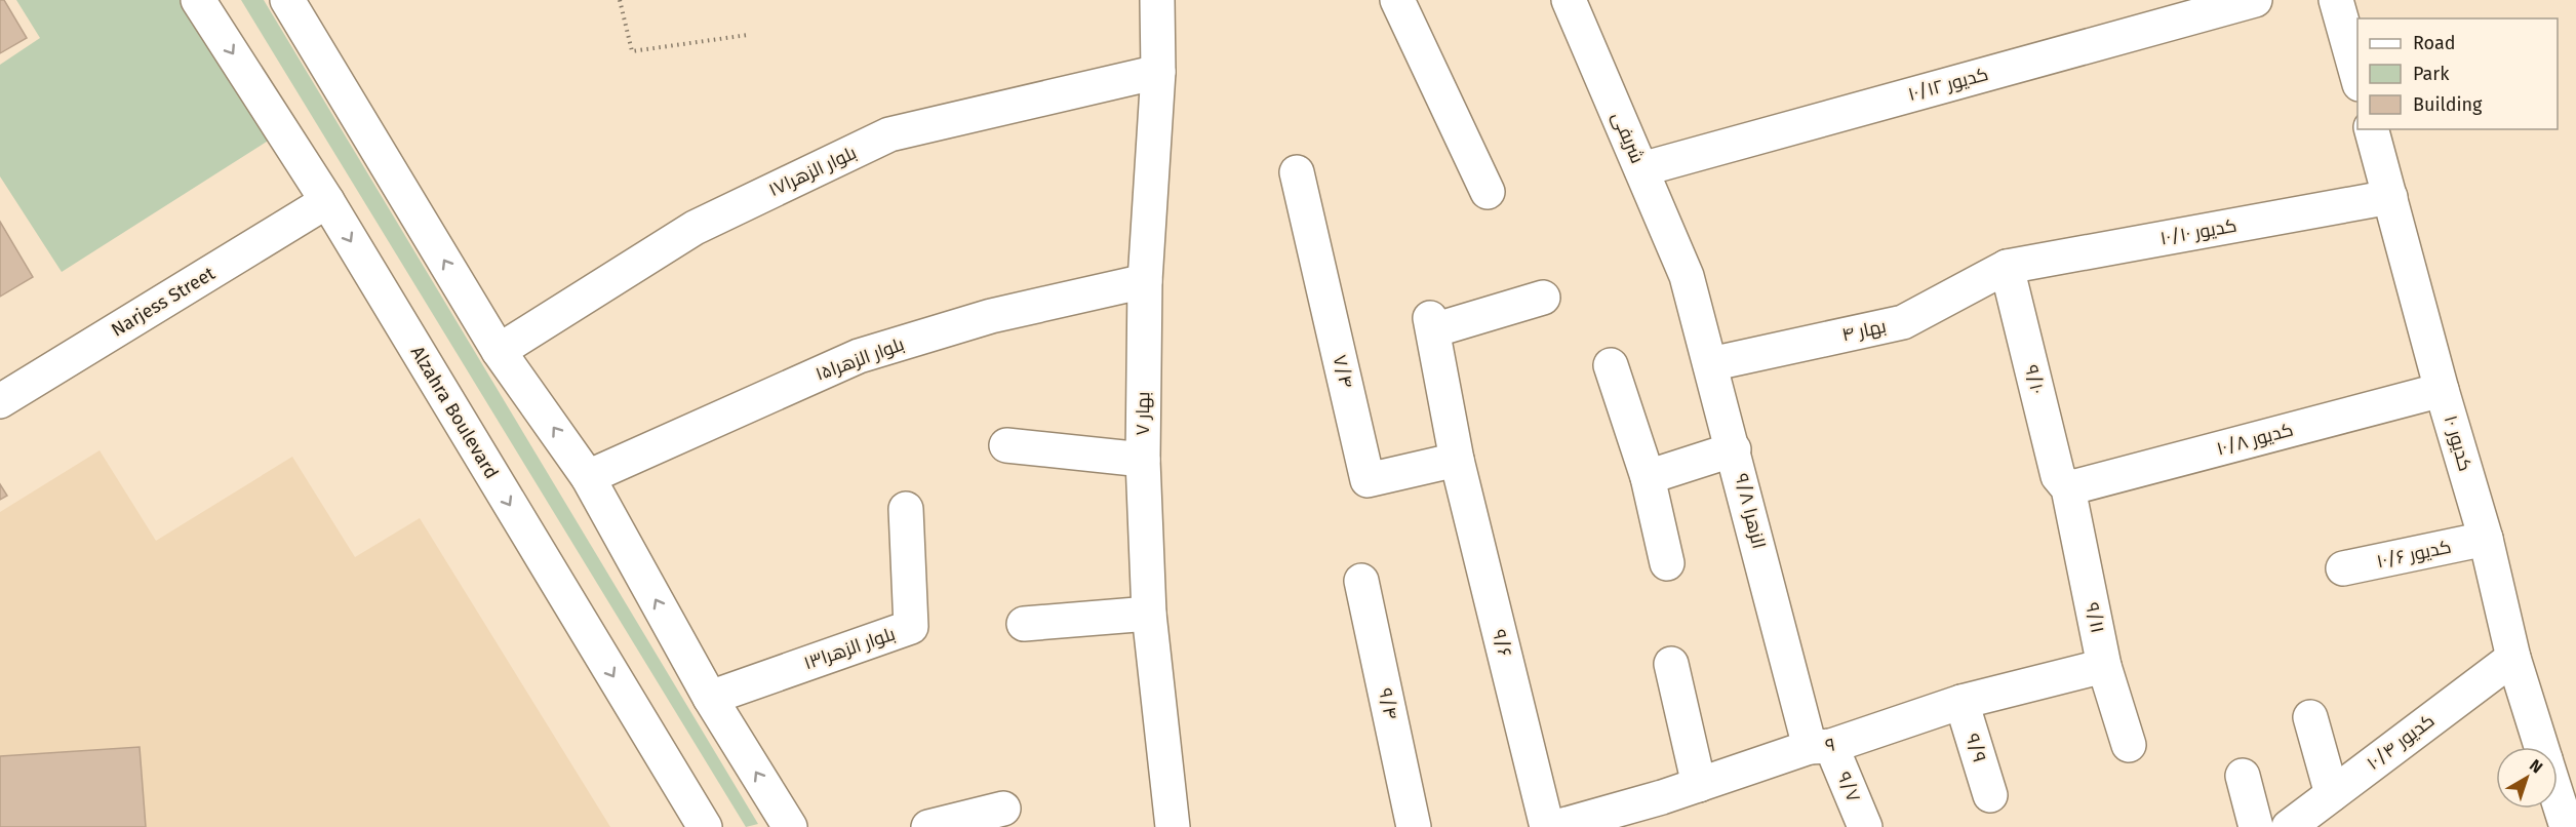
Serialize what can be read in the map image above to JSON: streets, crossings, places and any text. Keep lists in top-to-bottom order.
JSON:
{
  "streets": {
    "street": [
      "کدیور ۱۰/۱۲",
      "شریفی",
      "بلوار الزهرا۱۷",
      "کدیور ۱۰/۱۰",
      "Narjess Street",
      "بهار ۴",
      "بلوار الزهرا۱۵",
      "۷/۴",
      "۹/۱۰",
      "Alzahra Boulevard",
      "بهار ۷",
      "کدیور ۱۰/۸",
      "کدیور ۱۰",
      "الزهرا ۹/۸",
      "کدیور ۱۰/۶",
      "۹/۱۱",
      "۹/۶",
      "بلوار الزهرا۱۳",
      "۹/۴",
      "کدیور ۱۰/۴",
      "۹",
      "۹/۹",
      "۹/۷"
    ]
  },
  "crossings": [
    ["کدیور ۱۰/۱۲", "شریفی"],
    ["شریفی", "الزهرا ۹/۸"],
    ["بلوار الزهرا۱۷", "بهار ۷"],
    ["کدیور ۱۰/۱۰", "بهار ۴"],
    ["کدیور ۱۰/۱۰", "۹/۱۰"],
    ["کدیور ۱۰/۱۰", "کدیور ۱۰"],
    ["Narjess Street", "Alzahra Boulevard"],
    ["بهار ۴", "۹/۱۰"],
    ["بهار ۴", "الزهرا ۹/۸"],
    ["بلوار الزهرا۱۵", "بهار ۷"],
    ["۷/۴", "۹/۶"],
    ["۹/۱۰", "کدیور ۱۰/۸"],
    ["۹/۱۰", "۹/۱۱"],
    ["کدیور ۱۰/۸", "کدیور ۱۰"],
    ["کدیور ۱۰/۸", "۹/۱۱"],
    ["کدیور ۱۰", "کدیور ۱۰/۶"],
    ["کدیور ۱۰", "کدیور ۱۰/۴"],
    ["الزهرا ۹/۸", "۹"],
    ["الزهرا ۹/۸", "۹/۷"],
    ["۹/۱۱", "۹"],
    ["۹", "۹/۹"],
    ["۹", "۹/۷"]
  ],
  "legend": ["Road", "Park", "Building"],
  "north": "top right"
}
